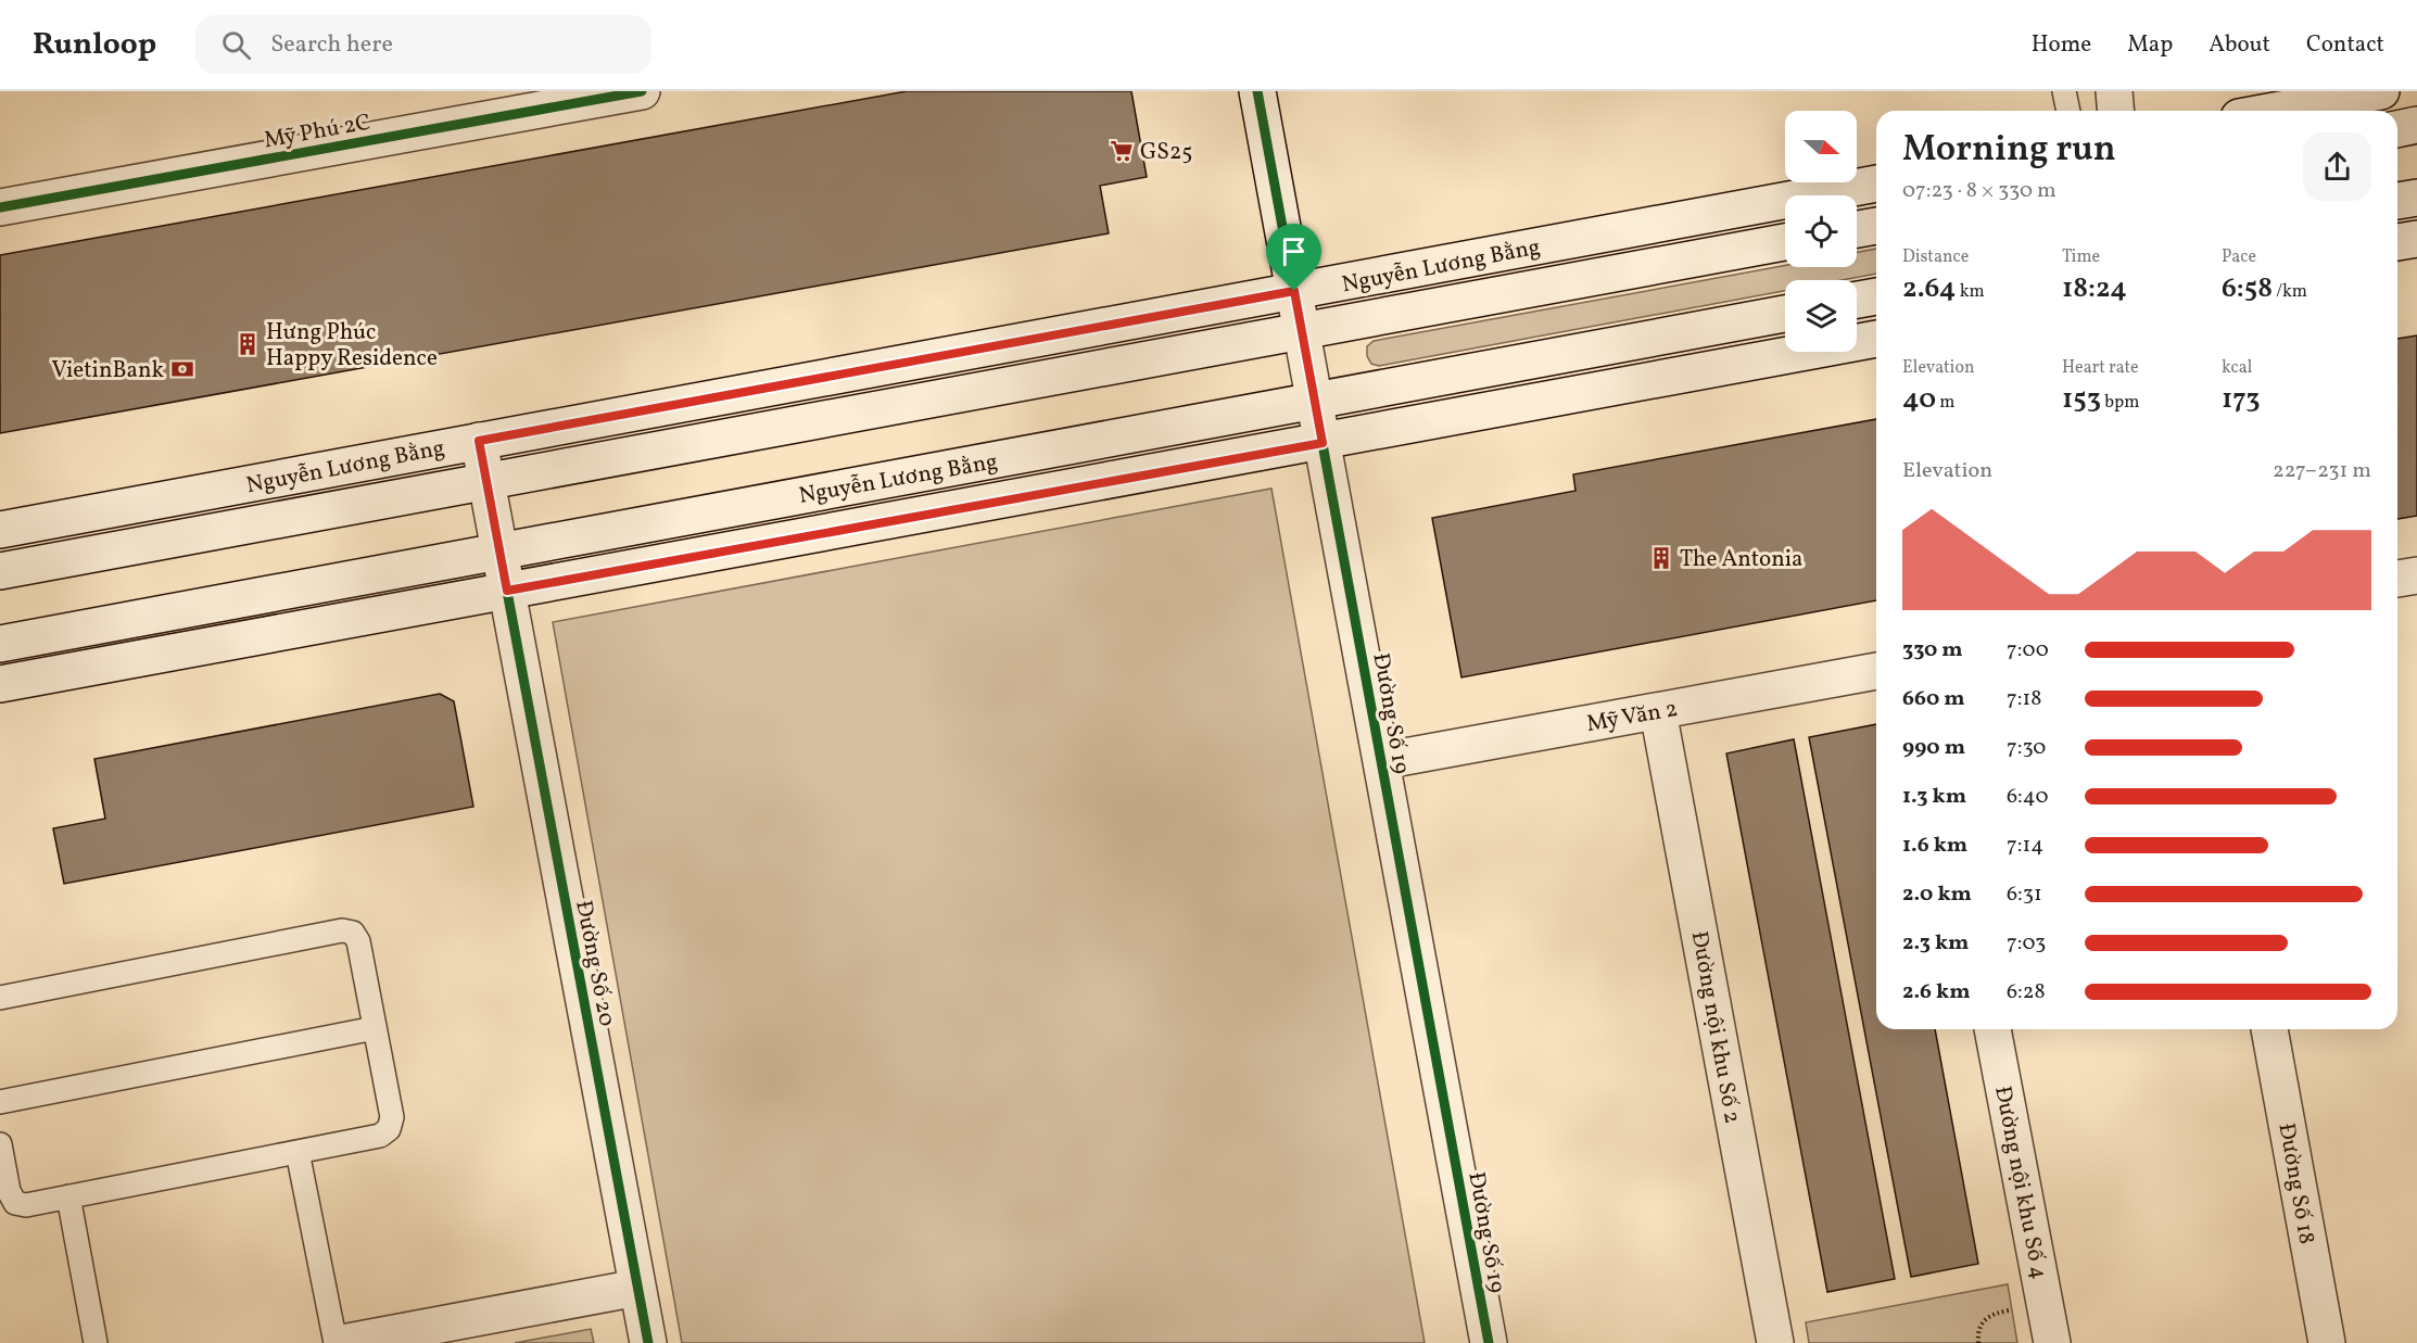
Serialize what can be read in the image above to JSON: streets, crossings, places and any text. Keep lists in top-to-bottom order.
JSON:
{
  "streets": {
    "main road": [
      "Mỹ Phú 2C",
      "Nguyễn Lương Bằng",
      "Đường Số 19",
      "Mỹ Văn 2",
      "Đường Số 20",
      "Đường nội khu Số 2",
      "Đường nội khu Số 4",
      "Đường Số 18"
    ]
  },
  "crossings": [
    ["Nguyễn Lương Bằng", "Đường Số 19"],
    ["Nguyễn Lương Bằng", "Đường Số 20"],
    ["Đường Số 19", "Mỹ Văn 2"],
    ["Mỹ Văn 2", "Đường nội khu Số 2"]
  ],
  "places": {
    "supermarket": ["GS25"],
    "building": ["Hưng Phúc Happy Residence", "The Antonia"],
    "bank": ["VietinBank"]
  },
  "north": "right",
  "page": {
    "header": "Runloop",
    "search": "Search here",
    "nav": [
      "Home",
      "Map",
      "About",
      "Contact"
    ],
    "heading": ["Morning run", "07:23 · 8 × 330 m"],
    "stats": [
      ["Distance", "2.64 km"],
      ["Time", "18:24"],
      ["Pace", "6:58 /km"],
      ["Elevation", "40 m"],
      ["Heart rate", "153 bpm"],
      ["kcal", "173"]
    ],
    "chart": ["Elevation", "227–231 m"],
    "list": [
      {
        "name": "330 m",
        "note": "7:00"
      },
      {
        "name": "660 m",
        "note": "7:18"
      },
      {
        "name": "990 m",
        "note": "7:30"
      },
      {
        "name": "1.3 km",
        "note": "6:40"
      },
      {
        "name": "1.6 km",
        "note": "7:14"
      },
      {
        "name": "2.0 km",
        "note": "6:31"
      },
      {
        "name": "2.3 km",
        "note": "7:03"
      },
      {
        "name": "2.6 km",
        "note": "6:28"
      }
    ]
  }
}
